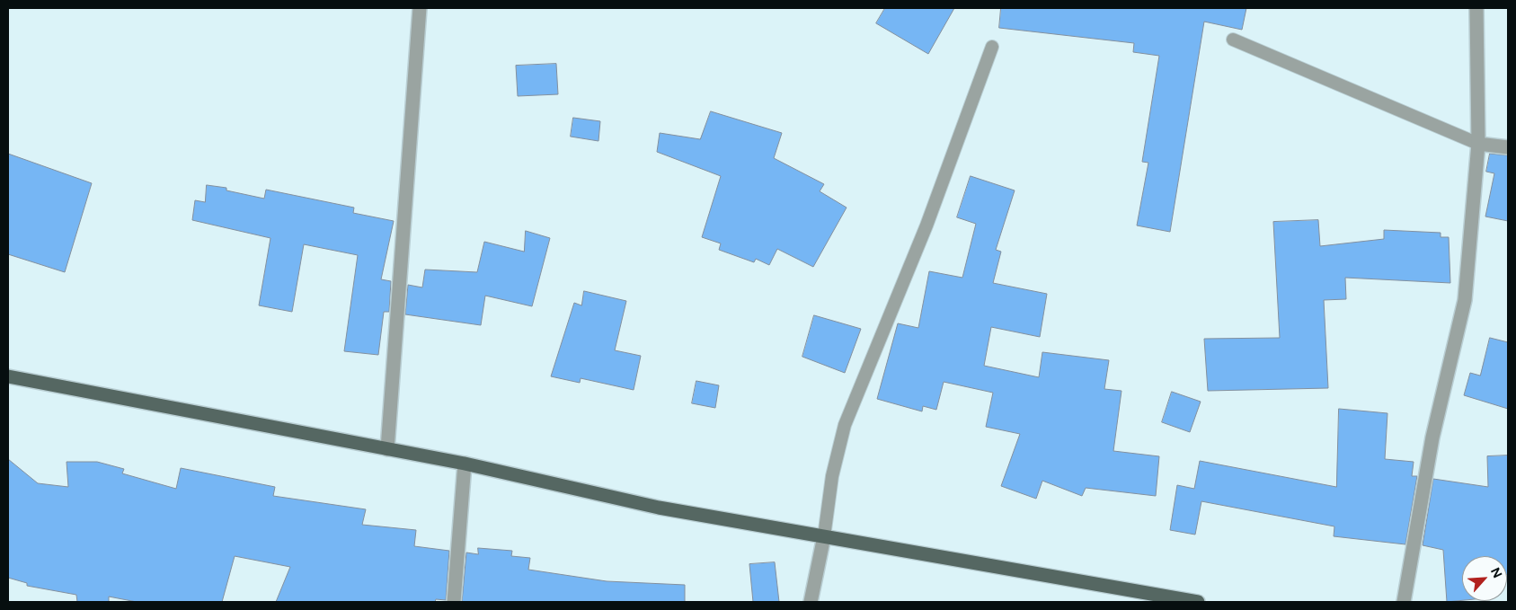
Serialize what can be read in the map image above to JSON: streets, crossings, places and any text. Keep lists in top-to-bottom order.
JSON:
{
  "north": "top right"
}
